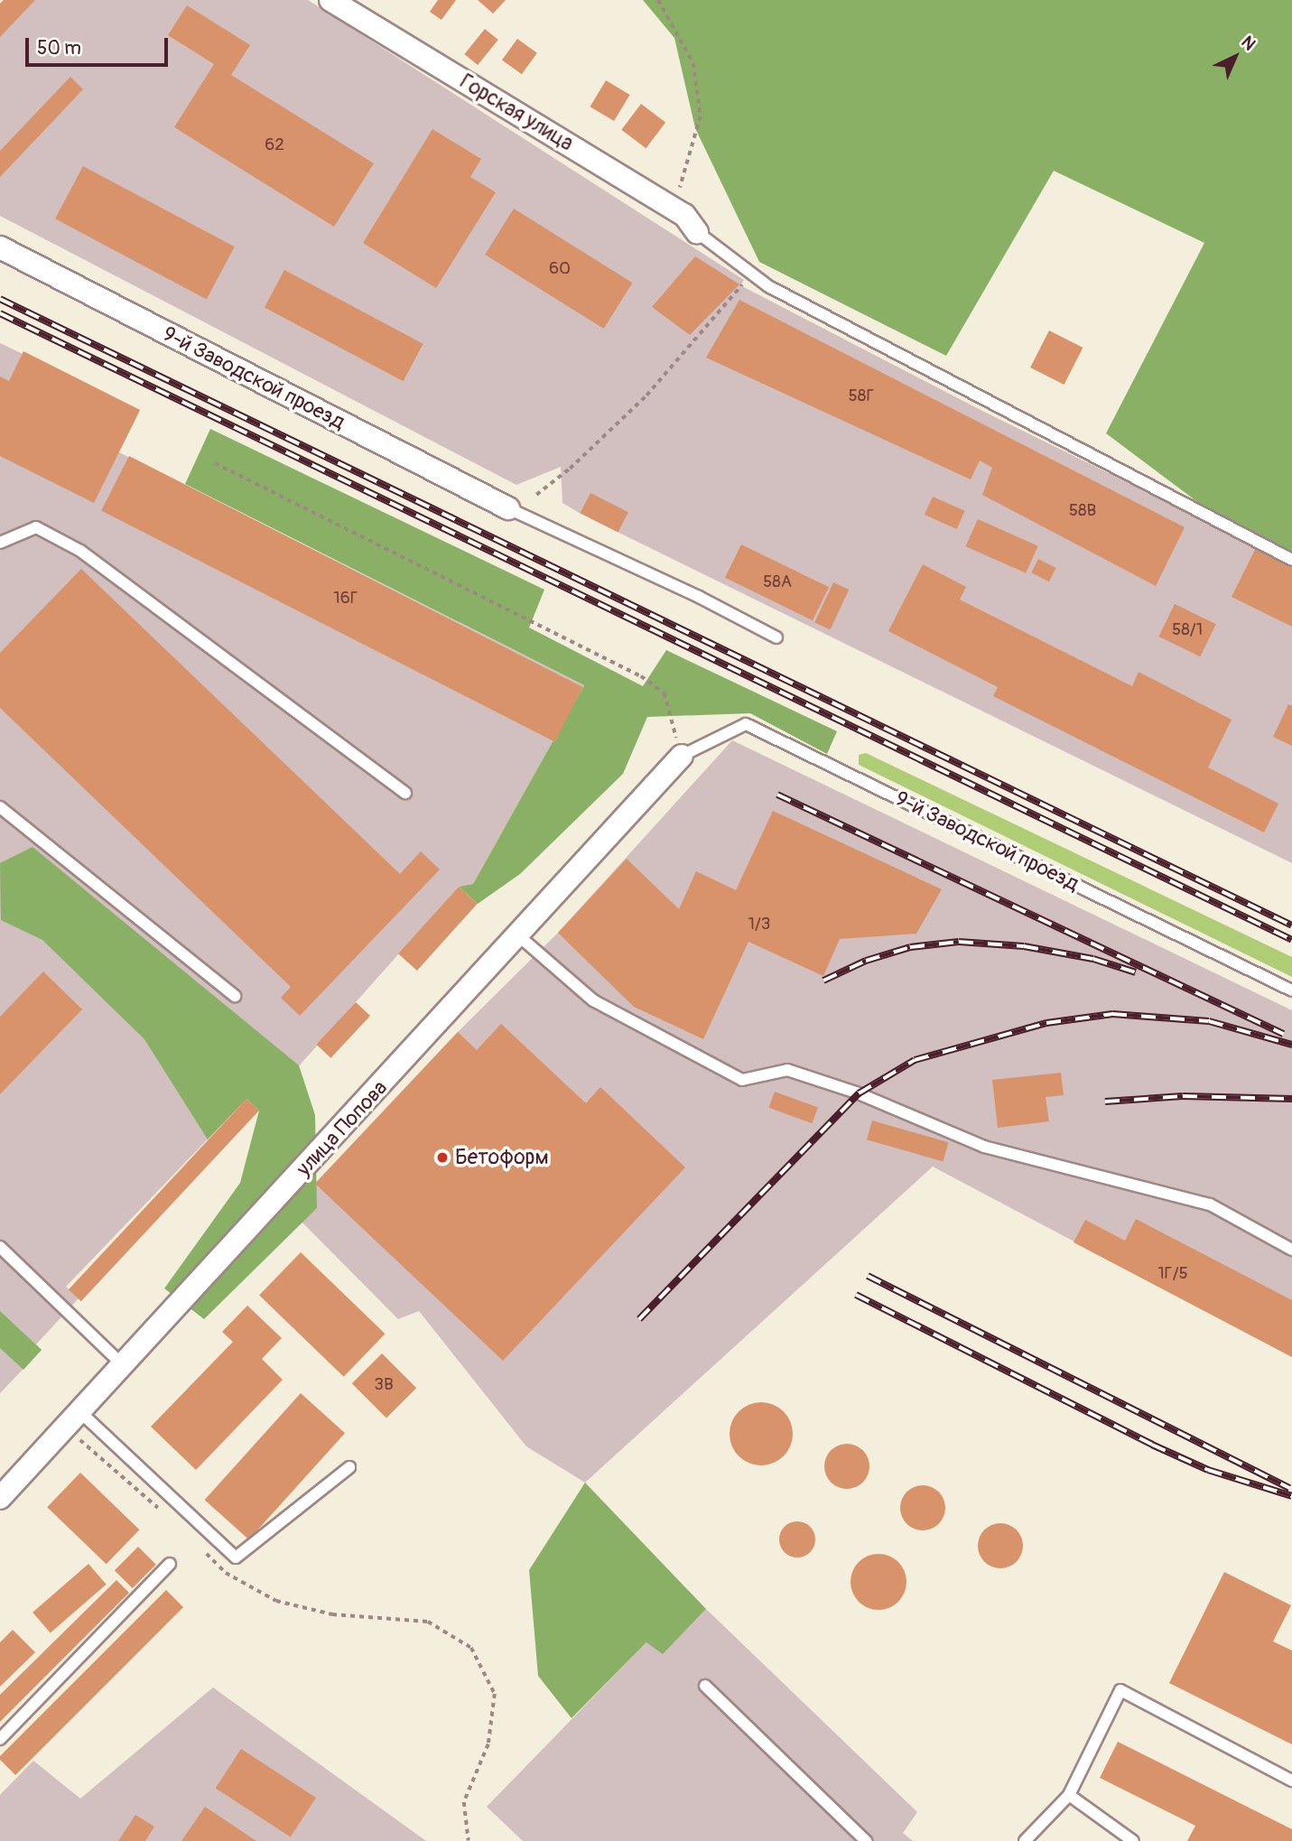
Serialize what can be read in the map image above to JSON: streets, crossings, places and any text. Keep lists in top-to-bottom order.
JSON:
{
  "streets": {
    "street": ["Горская улица", "9-й Заводской проезд", "улица Попова"]
  },
  "crossings": [
    ["9-й Заводской проезд", "улица Попова"]
  ],
  "places": ["Бетоформ"],
  "house_numbers": [
    "62",
    "60",
    "58Г",
    "58В",
    "58А",
    "16Г",
    "58/1",
    "1/3",
    "1Г/5",
    "3В"
  ],
  "scale_bar": "50 m",
  "north": "top right"
}
